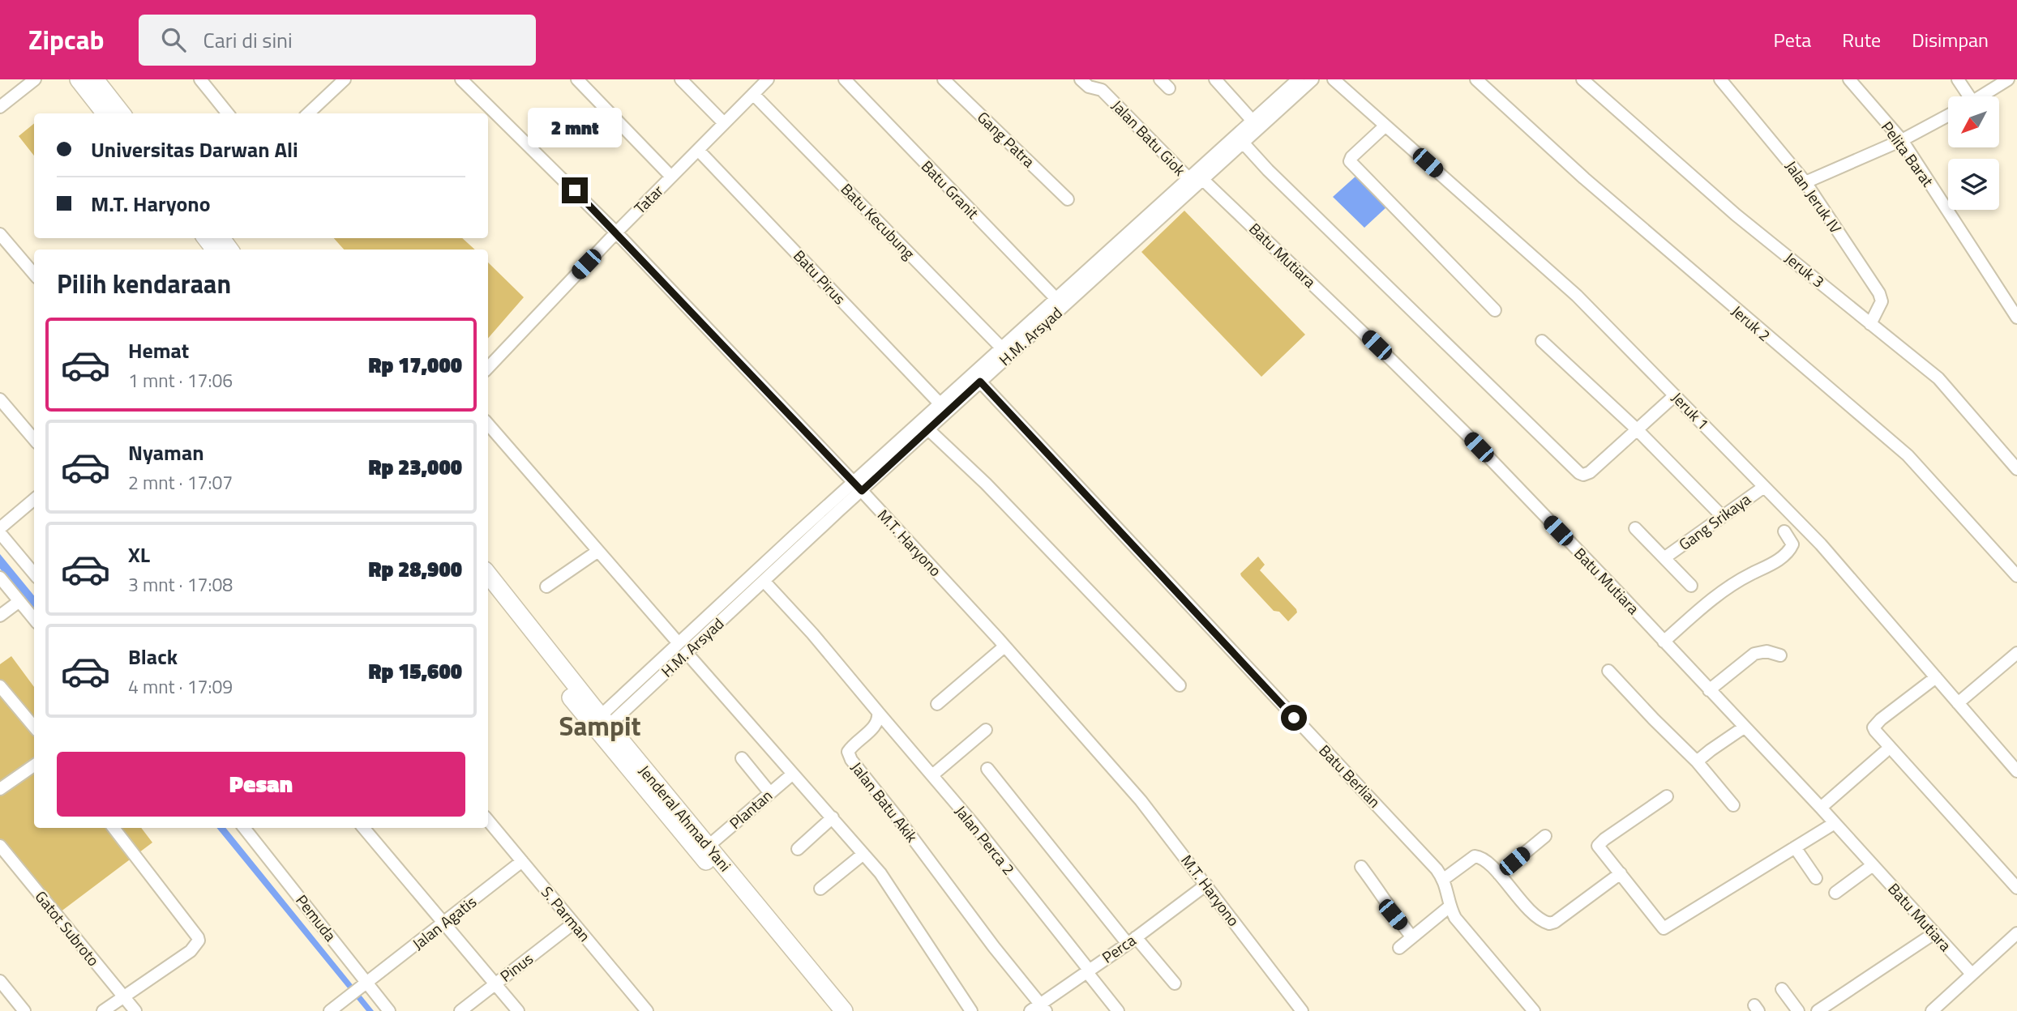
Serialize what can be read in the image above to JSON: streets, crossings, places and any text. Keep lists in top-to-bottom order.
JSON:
{
  "streets": {
    "highway": ["Jenderal Ahmad Yani"],
    "street": [
      "Jalan Batu Giok",
      "Gang Patra",
      "Pelita Barat",
      "Batu Granit",
      "Jalan Jeruk IV",
      "Tatar",
      "Batu Kecubung",
      "Batu Mutiara",
      "Jeruk 3",
      "Batu Pirus",
      "Jeruk 2",
      "H.M. Arsyad",
      "Jeruk 1",
      "Gang Srikaya",
      "M.T. Haryono",
      "Batu Berlian",
      "Jalan Batu Akik",
      "Plantan",
      "Jalan Perca 2",
      "S. Parman",
      "Pemuda",
      "Jalan Agatis",
      "Gatot Subroto",
      "Perca",
      "Pinus"
    ]
  },
  "crossings": [
    ["Jalan Batu Giok", "H.M. Arsyad"],
    ["Batu Granit", "H.M. Arsyad"],
    ["Jalan Jeruk IV", "Jeruk 3"],
    ["Tatar", "Batu Kecubung"],
    ["Tatar", "Batu Pirus"],
    ["Tatar", "M.T. Haryono"],
    ["Batu Kecubung", "H.M. Arsyad"],
    ["Batu Mutiara", "H.M. Arsyad"],
    ["Batu Pirus", "H.M. Arsyad"],
    ["H.M. Arsyad", "M.T. Haryono"],
    ["H.M. Arsyad", "Batu Berlian"],
    ["H.M. Arsyad", "Jenderal Ahmad Yani"],
    ["Jeruk 1", "Gang Srikaya"],
    ["M.T. Haryono", "Perca"],
    ["Jalan Batu Akik", "Jalan Perca 2"],
    ["Jalan Batu Akik", "Perca"],
    ["Plantan", "Jenderal Ahmad Yani"],
    ["Jalan Perca 2", "Perca"],
    ["S. Parman", "Jalan Agatis"],
    ["S. Parman", "Pinus"],
    ["Pemuda", "Jalan Agatis"]
  ],
  "districts": ["Sampit"],
  "north": "bottom left",
  "page": {
    "header": "Zipcab",
    "search": "Cari di sini",
    "nav": ["Peta", "Rute", "Disimpan"],
    "bubble": "2 mnt",
    "banner": ["Universitas Darwan Ali", "M.T. Haryono"],
    "heading": "Pilih kendaraan",
    "list": [
      {
        "name": "Hemat",
        "note": "1 mnt · 17:06",
        "value": "Rp 17,000"
      },
      {
        "name": "Nyaman",
        "note": "2 mnt · 17:07",
        "value": "Rp 23,000"
      },
      {
        "name": "XL",
        "note": "3 mnt · 17:08",
        "value": "Rp 28,900"
      },
      {
        "name": "Black",
        "note": "4 mnt · 17:09",
        "value": "Rp 15,600"
      }
    ],
    "buttons": "Pesan"
  }
}
